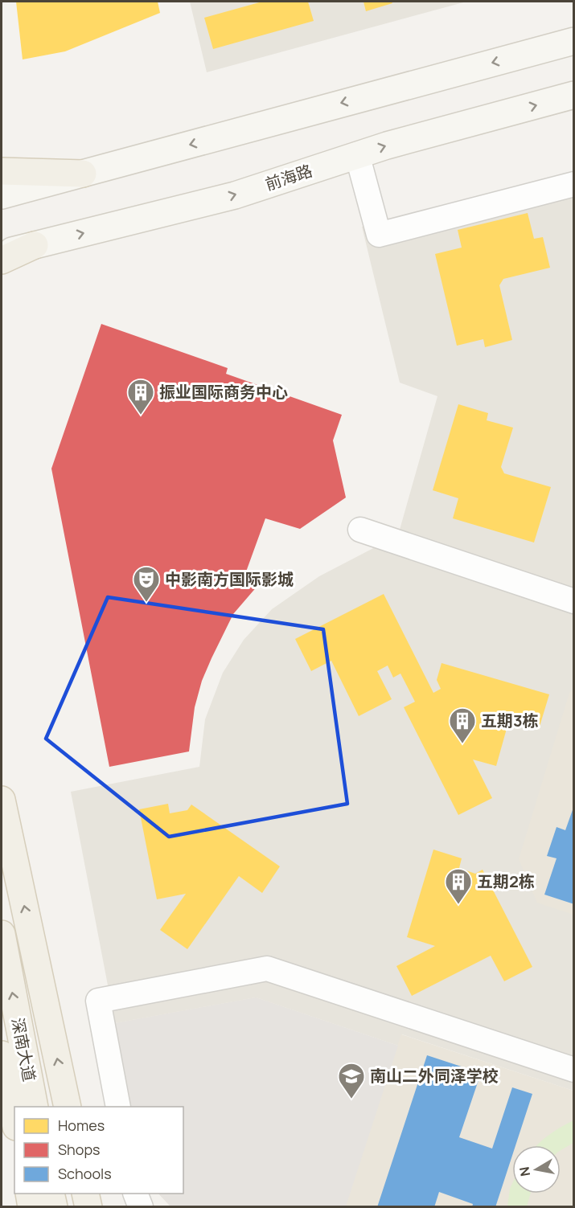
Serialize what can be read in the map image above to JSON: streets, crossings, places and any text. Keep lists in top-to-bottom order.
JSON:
{
  "streets": {
    "main road": ["前海路", "深南大道"]
  },
  "places": {
    "building": ["振业国际商务中心", "五期3栋", "五期2栋"],
    "theatre": ["中影南方国际影城"],
    "school or university": ["南山二外同泽学校"]
  },
  "legend": ["Homes", "Shops", "Schools"],
  "north": "left"
}
